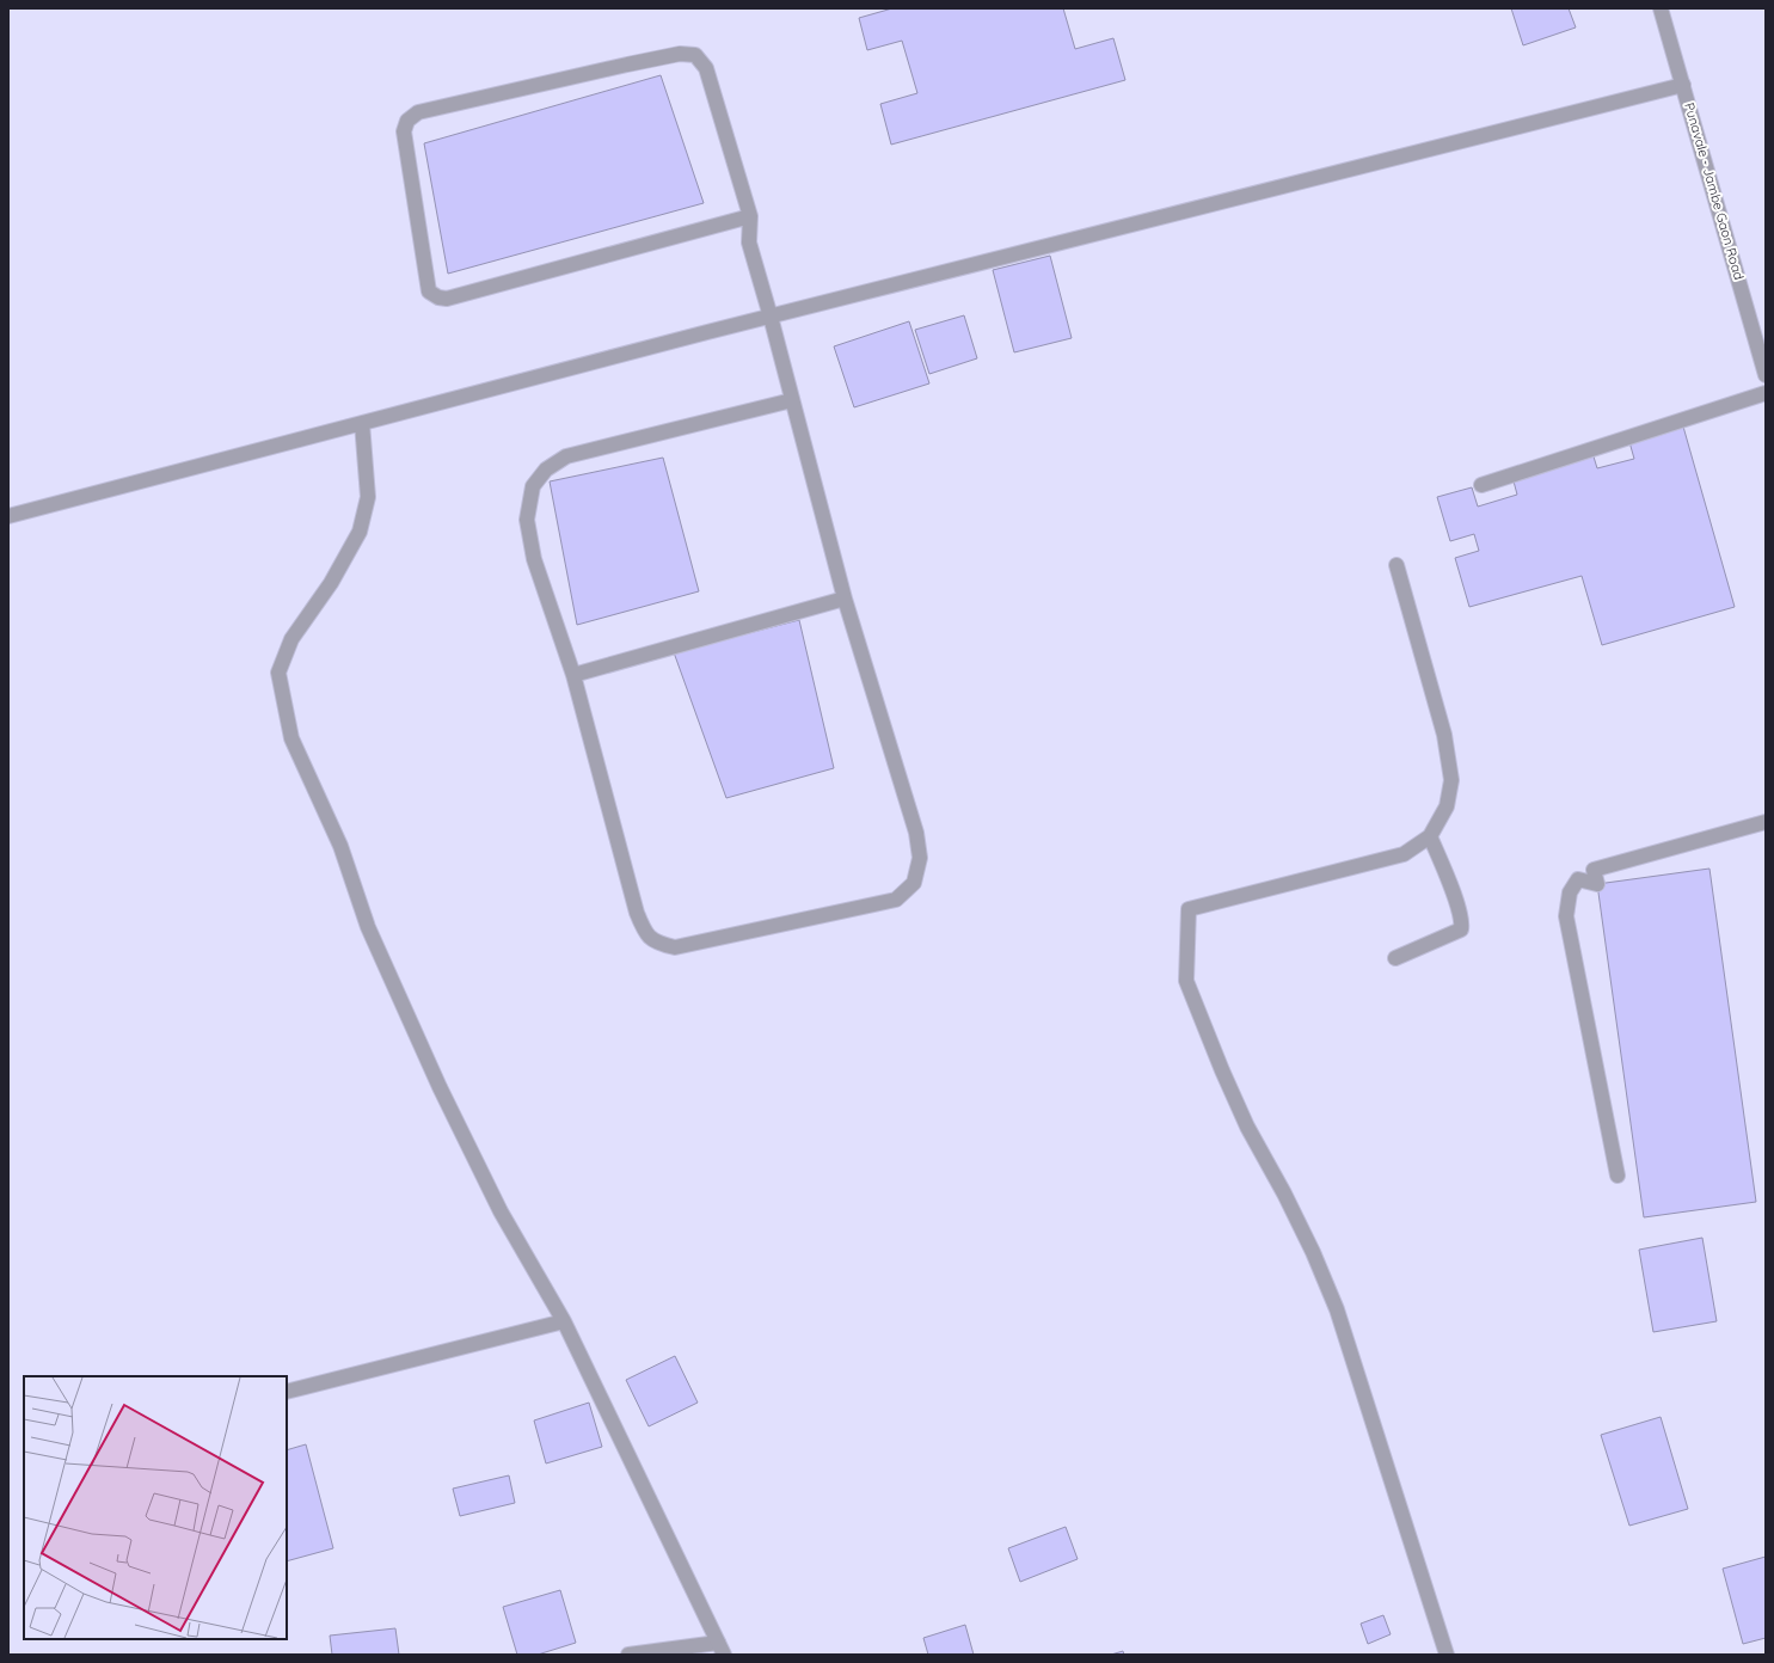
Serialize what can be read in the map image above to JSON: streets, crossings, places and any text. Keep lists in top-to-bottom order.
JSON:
{
  "streets": {
    "street": ["Punavale - Jambe Gaon Road"]
  }
}
